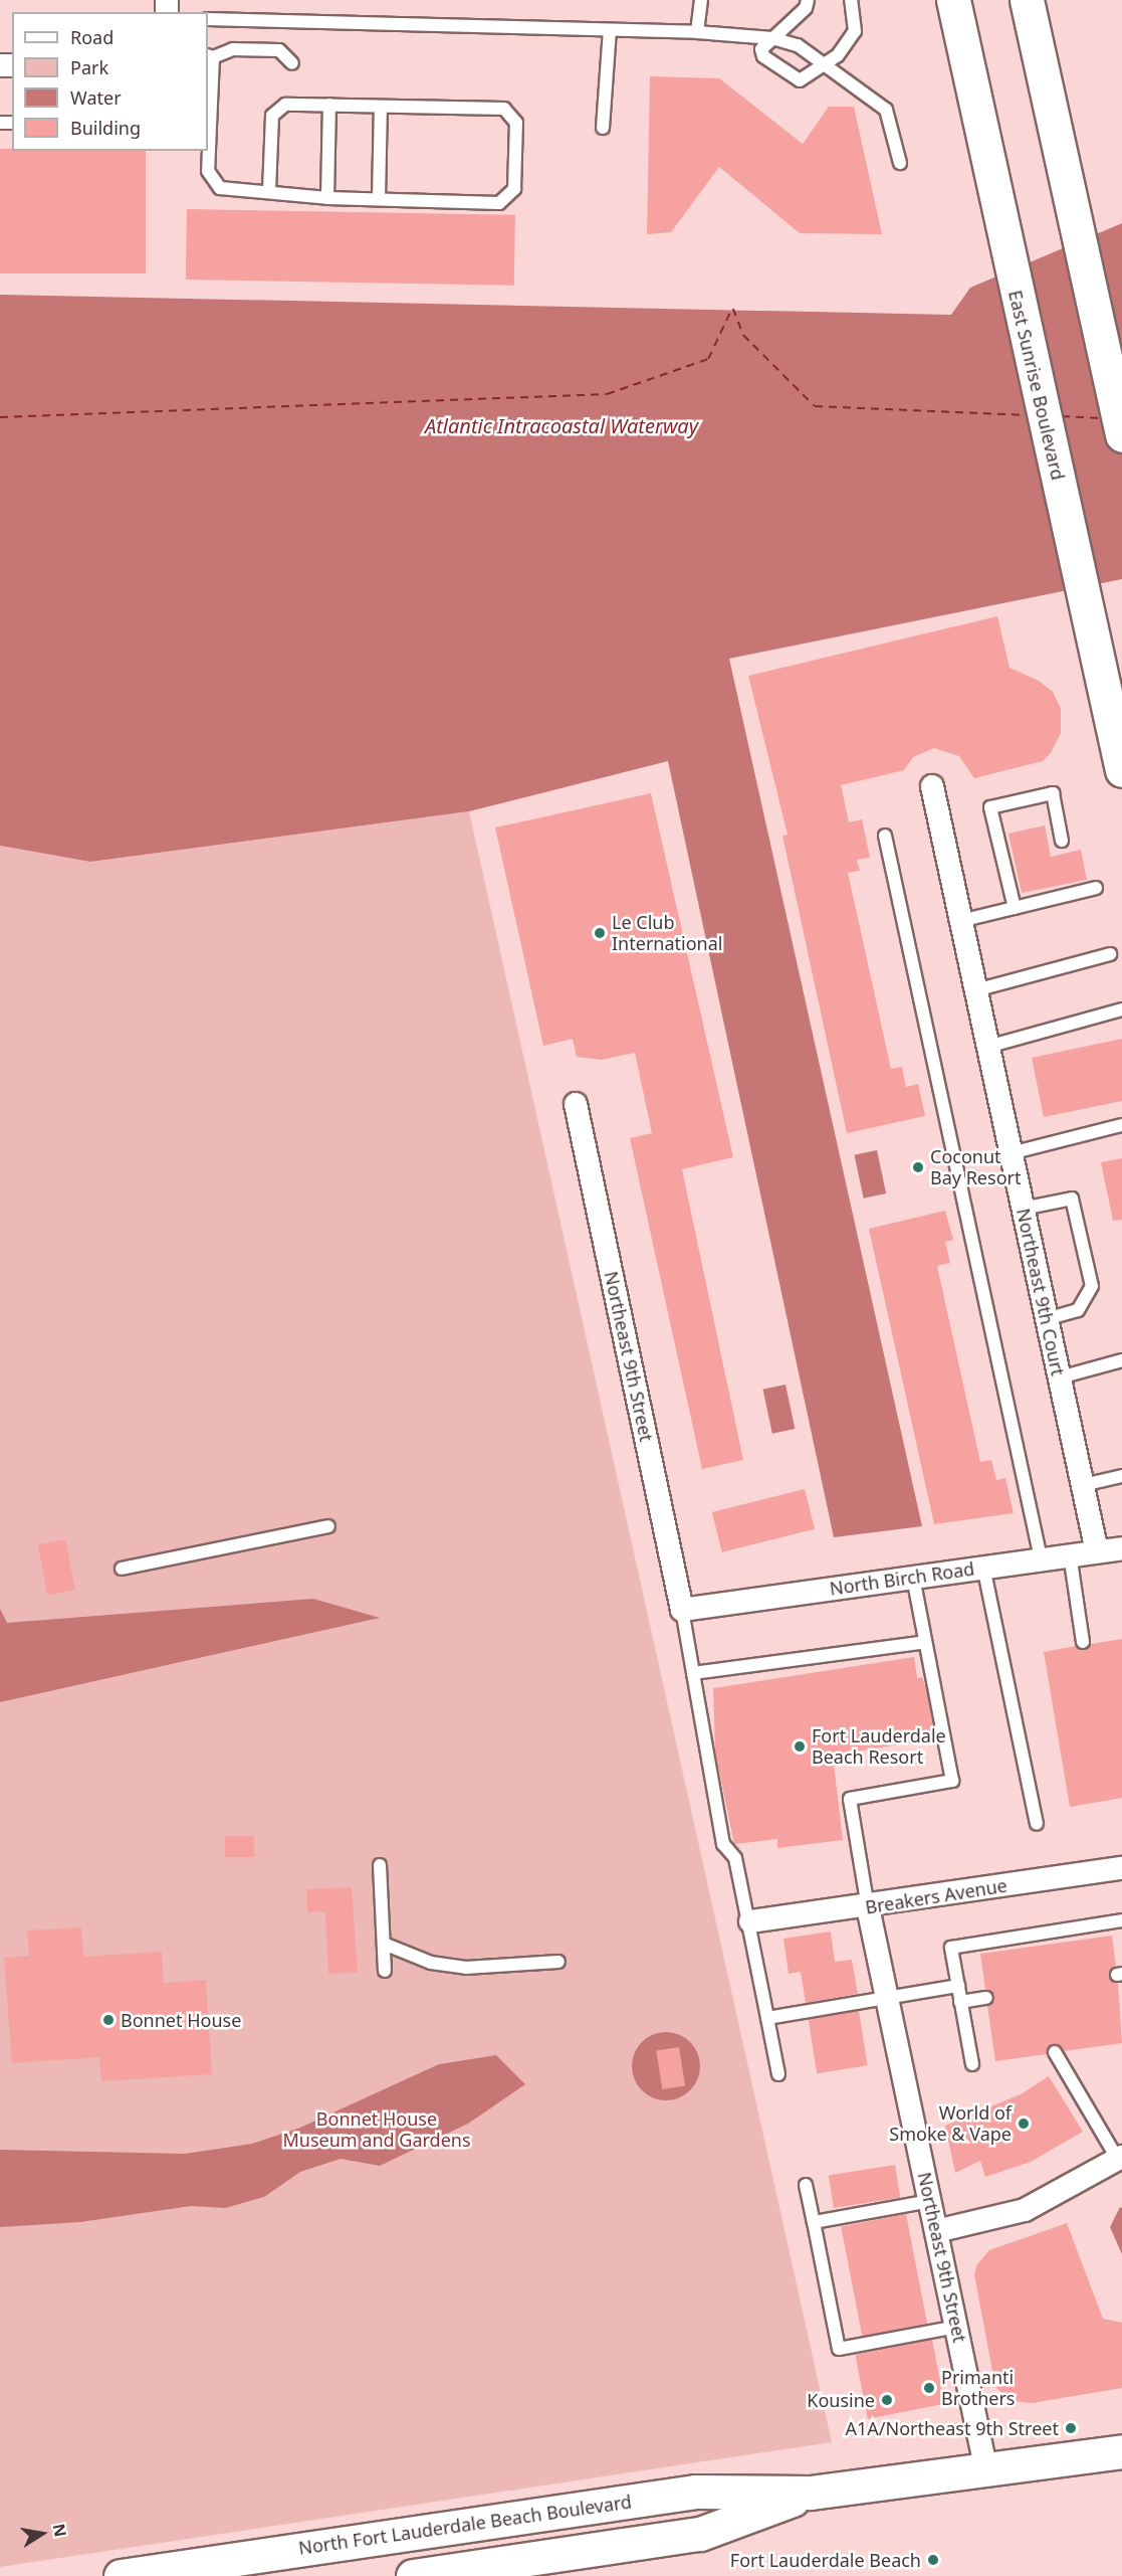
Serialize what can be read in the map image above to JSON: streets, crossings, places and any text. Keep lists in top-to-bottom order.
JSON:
{
  "streets": {
    "main road": ["East Sunrise Boulevard", "North Fort Lauderdale Beach Boulevard"],
    "street": [
      "Northeast 9th Court",
      "Northeast 9th Street",
      "North Birch Road",
      "Breakers Avenue"
    ]
  },
  "crossings": [
    ["Northeast 9th Court", "North Birch Road"],
    ["Northeast 9th Street", "North Birch Road"],
    ["Northeast 9th Street", "Breakers Avenue"],
    ["Northeast 9th Street", "North Fort Lauderdale Beach Boulevard"]
  ],
  "water": ["Atlantic Intracoastal Waterway"],
  "parks": ["Bonnet House Museum and Gardens"],
  "places": [
    "Le Club International",
    "Coconut Bay Resort",
    "Fort Lauderdale Beach Resort",
    "Bonnet House",
    "World of Smoke & Vape",
    "Primanti Brothers",
    "Kousine",
    "A1A/Northeast 9th Street",
    "Fort Lauderdale Beach"
  ],
  "legend": [
    "Road",
    "Park",
    "Water",
    "Building"
  ],
  "north": "right"
}
